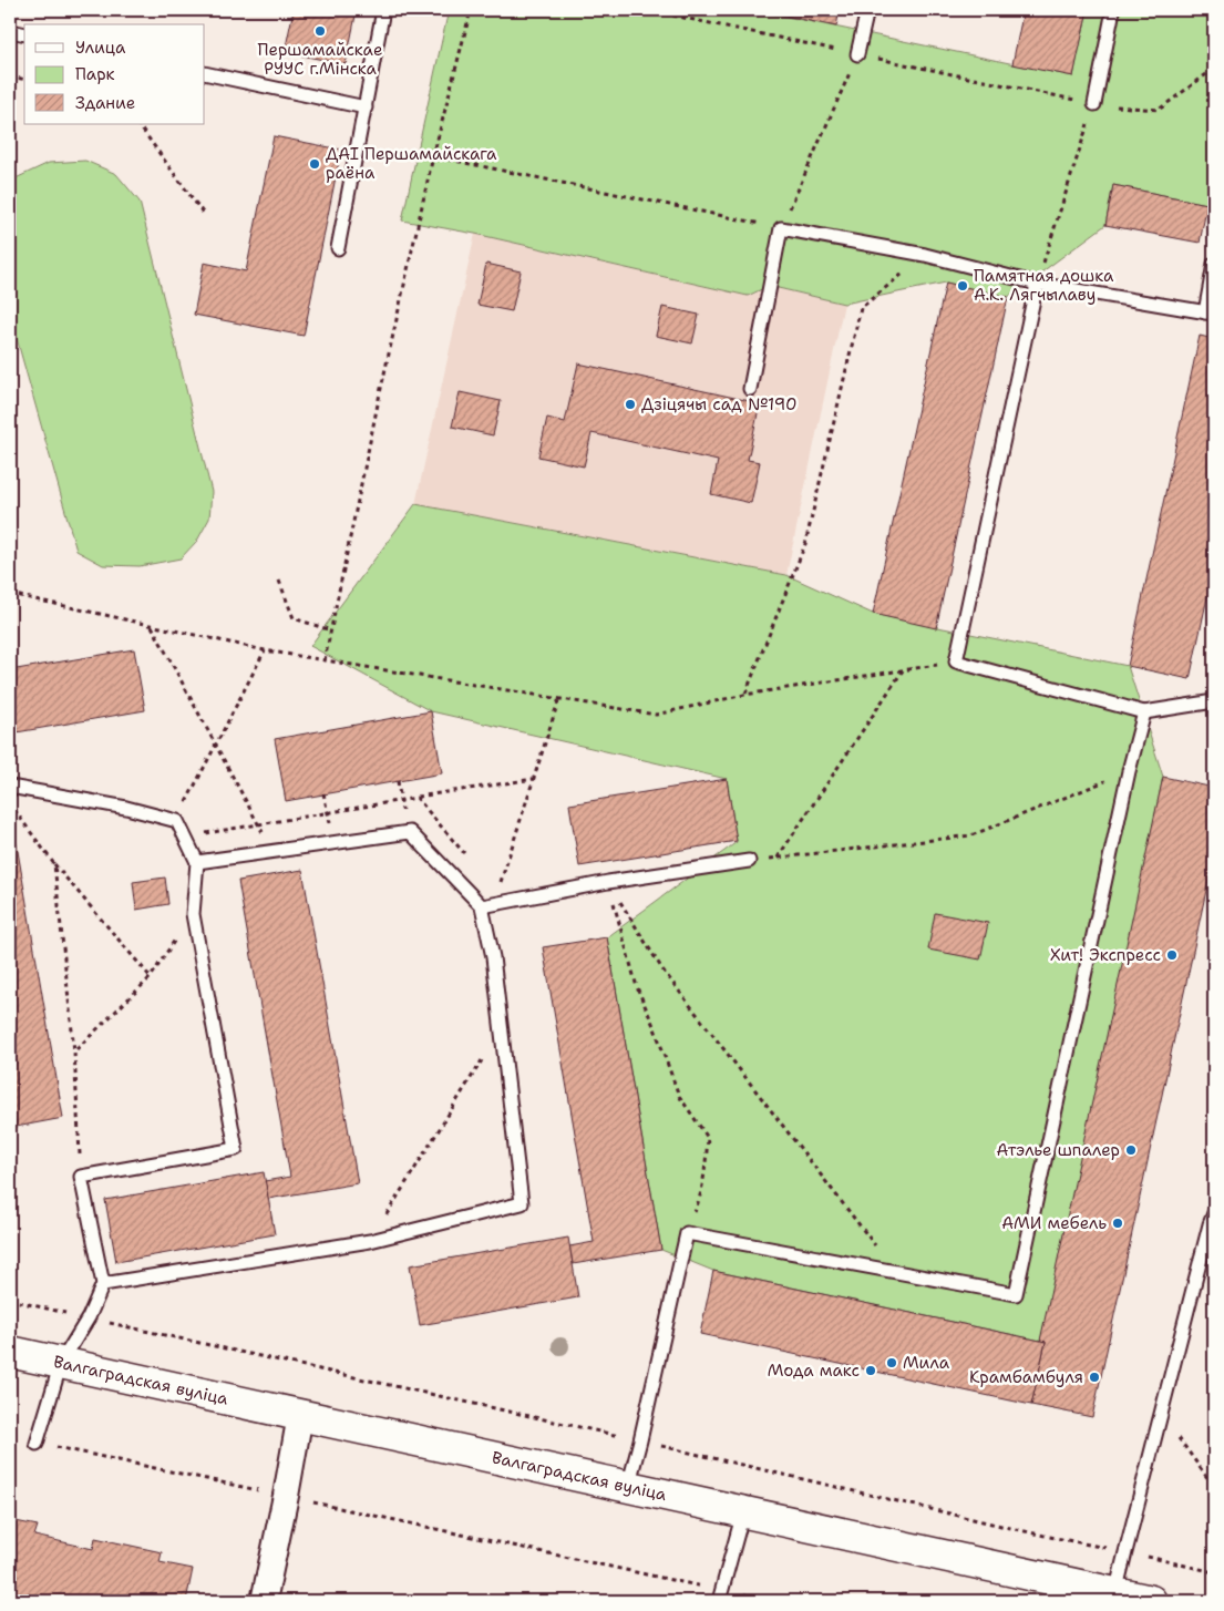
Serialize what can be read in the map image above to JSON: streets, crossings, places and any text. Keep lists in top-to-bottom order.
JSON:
{
  "streets": {
    "main road": ["Валгаградская вуліца"]
  },
  "places": [
    "Першамайскае РУУС г.Мінска",
    "ДАІ Першамайскага раёна",
    "Памятная дошка А.К. Лягчылаву",
    "Дзіцячы сад №190",
    "Хит! Экспресс",
    "Атэлье шпалер",
    "АМИ мебель",
    "Мила",
    "Мода макс",
    "Крамбамбуля"
  ],
  "legend": ["Улица", "Парк", "Здание"]
}
